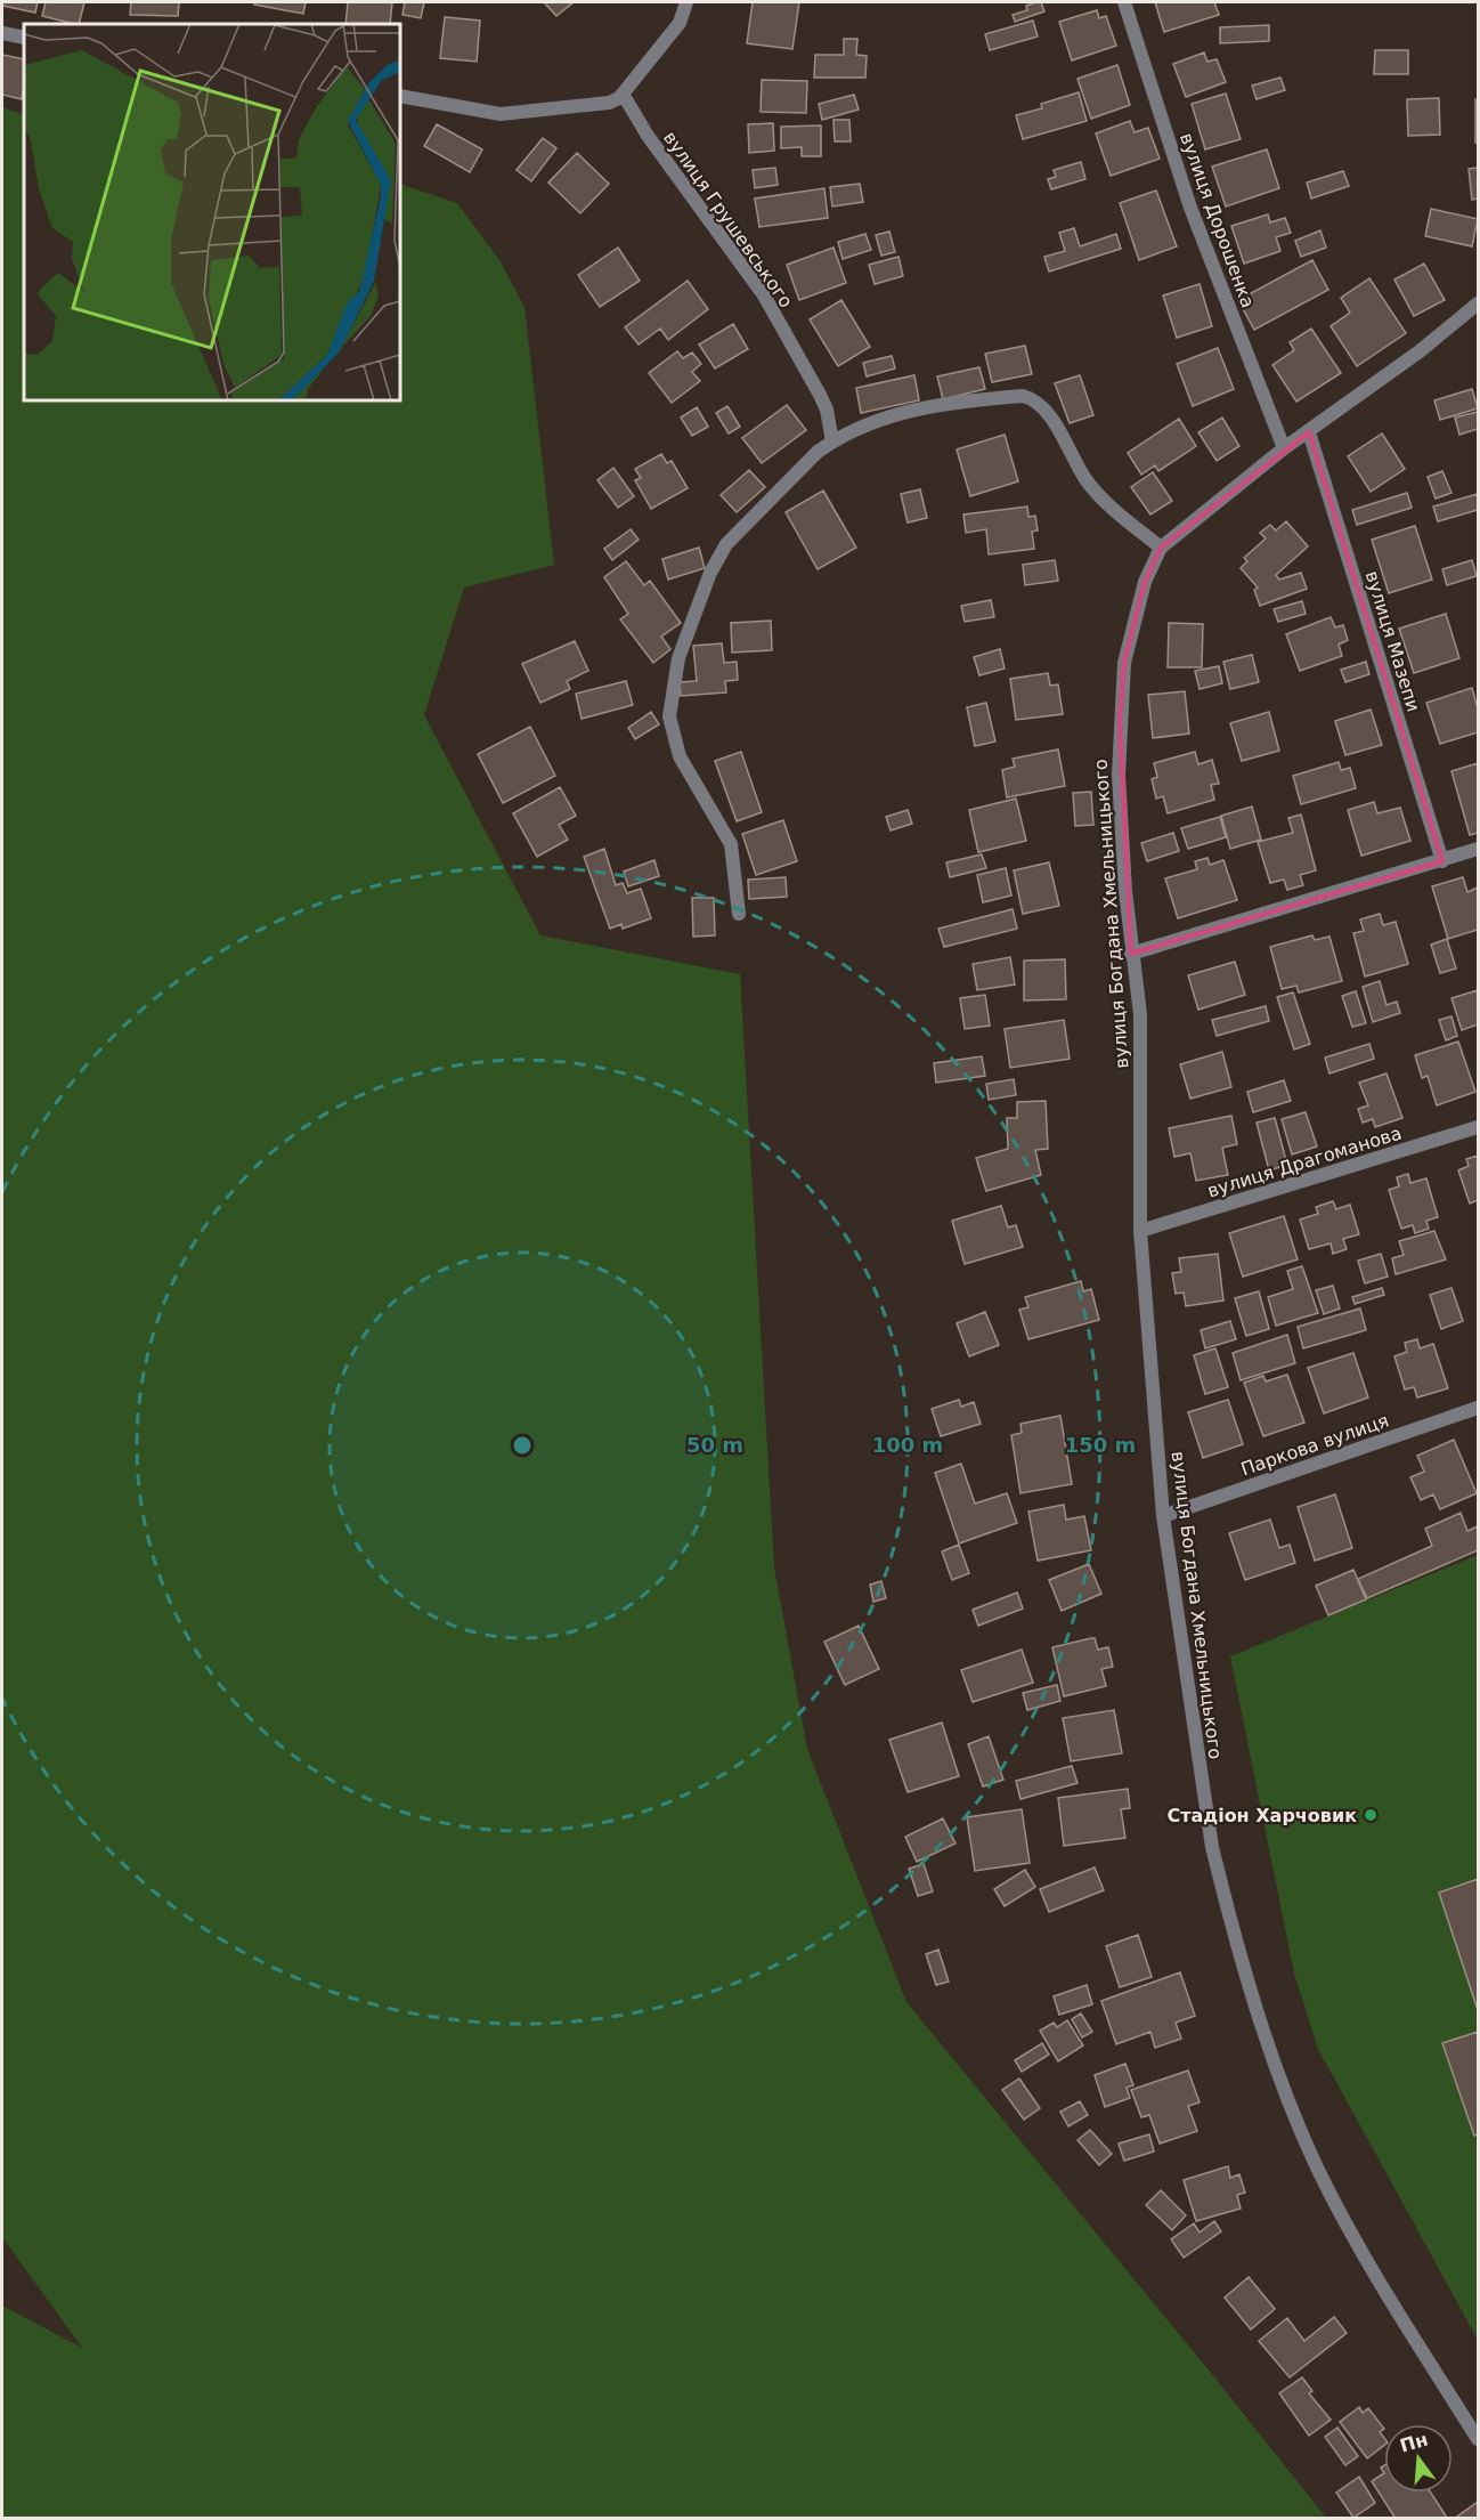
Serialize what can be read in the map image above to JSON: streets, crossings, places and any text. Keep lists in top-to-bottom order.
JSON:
{
  "streets": {
    "street": [
      "вулиця Грушевського",
      "вулиця Дорошенка",
      "вулиця Мазепи",
      "вулиця Богдана Хмельницького",
      "вулиця Драгоманова",
      "Паркова вулиця"
    ]
  },
  "crossings": [
    ["вулиця Дорошенка", "вулиця Богдана Хмельницького"],
    ["вулиця Мазепи", "вулиця Богдана Хмельницького"],
    ["вулиця Богдана Хмельницького", "вулиця Драгоманова"],
    ["вулиця Богдана Хмельницького", "Паркова вулиця"]
  ],
  "places": ["Стадіон Харчовик"],
  "north": "top",
  "rings": ["50 m", "100 m", "150 m"]
}
